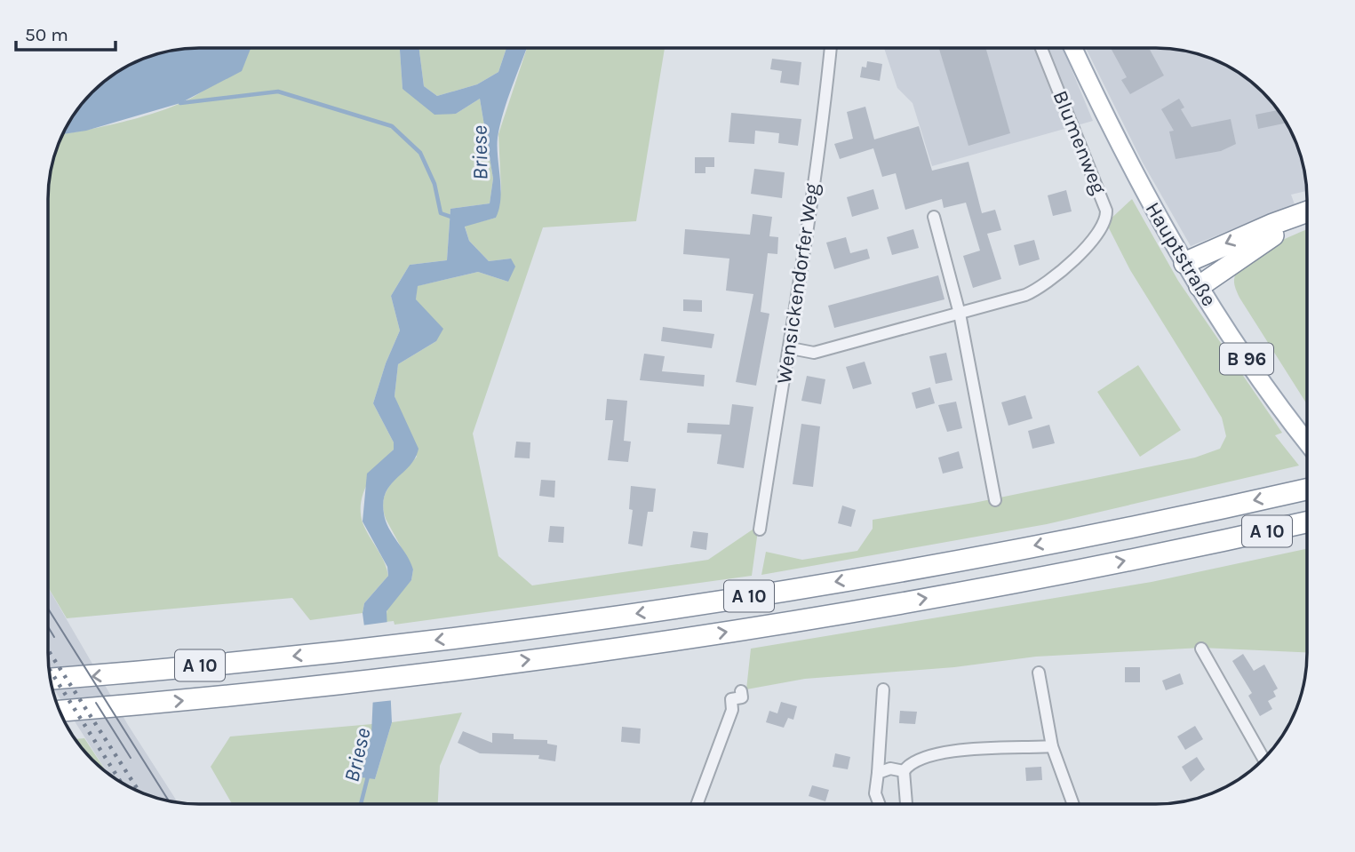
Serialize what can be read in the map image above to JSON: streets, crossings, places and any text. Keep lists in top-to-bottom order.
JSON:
{
  "streets": {
    "highway": ["A 10"],
    "main road": ["Hauptstraße", "B 96"],
    "street": ["Blumenweg", "Wensickendorfer Weg"]
  },
  "crossings": [
    ["Blumenweg", "Wensickendorfer Weg"]
  ],
  "water": ["Briese"],
  "scale_bar": "50 m"
}
